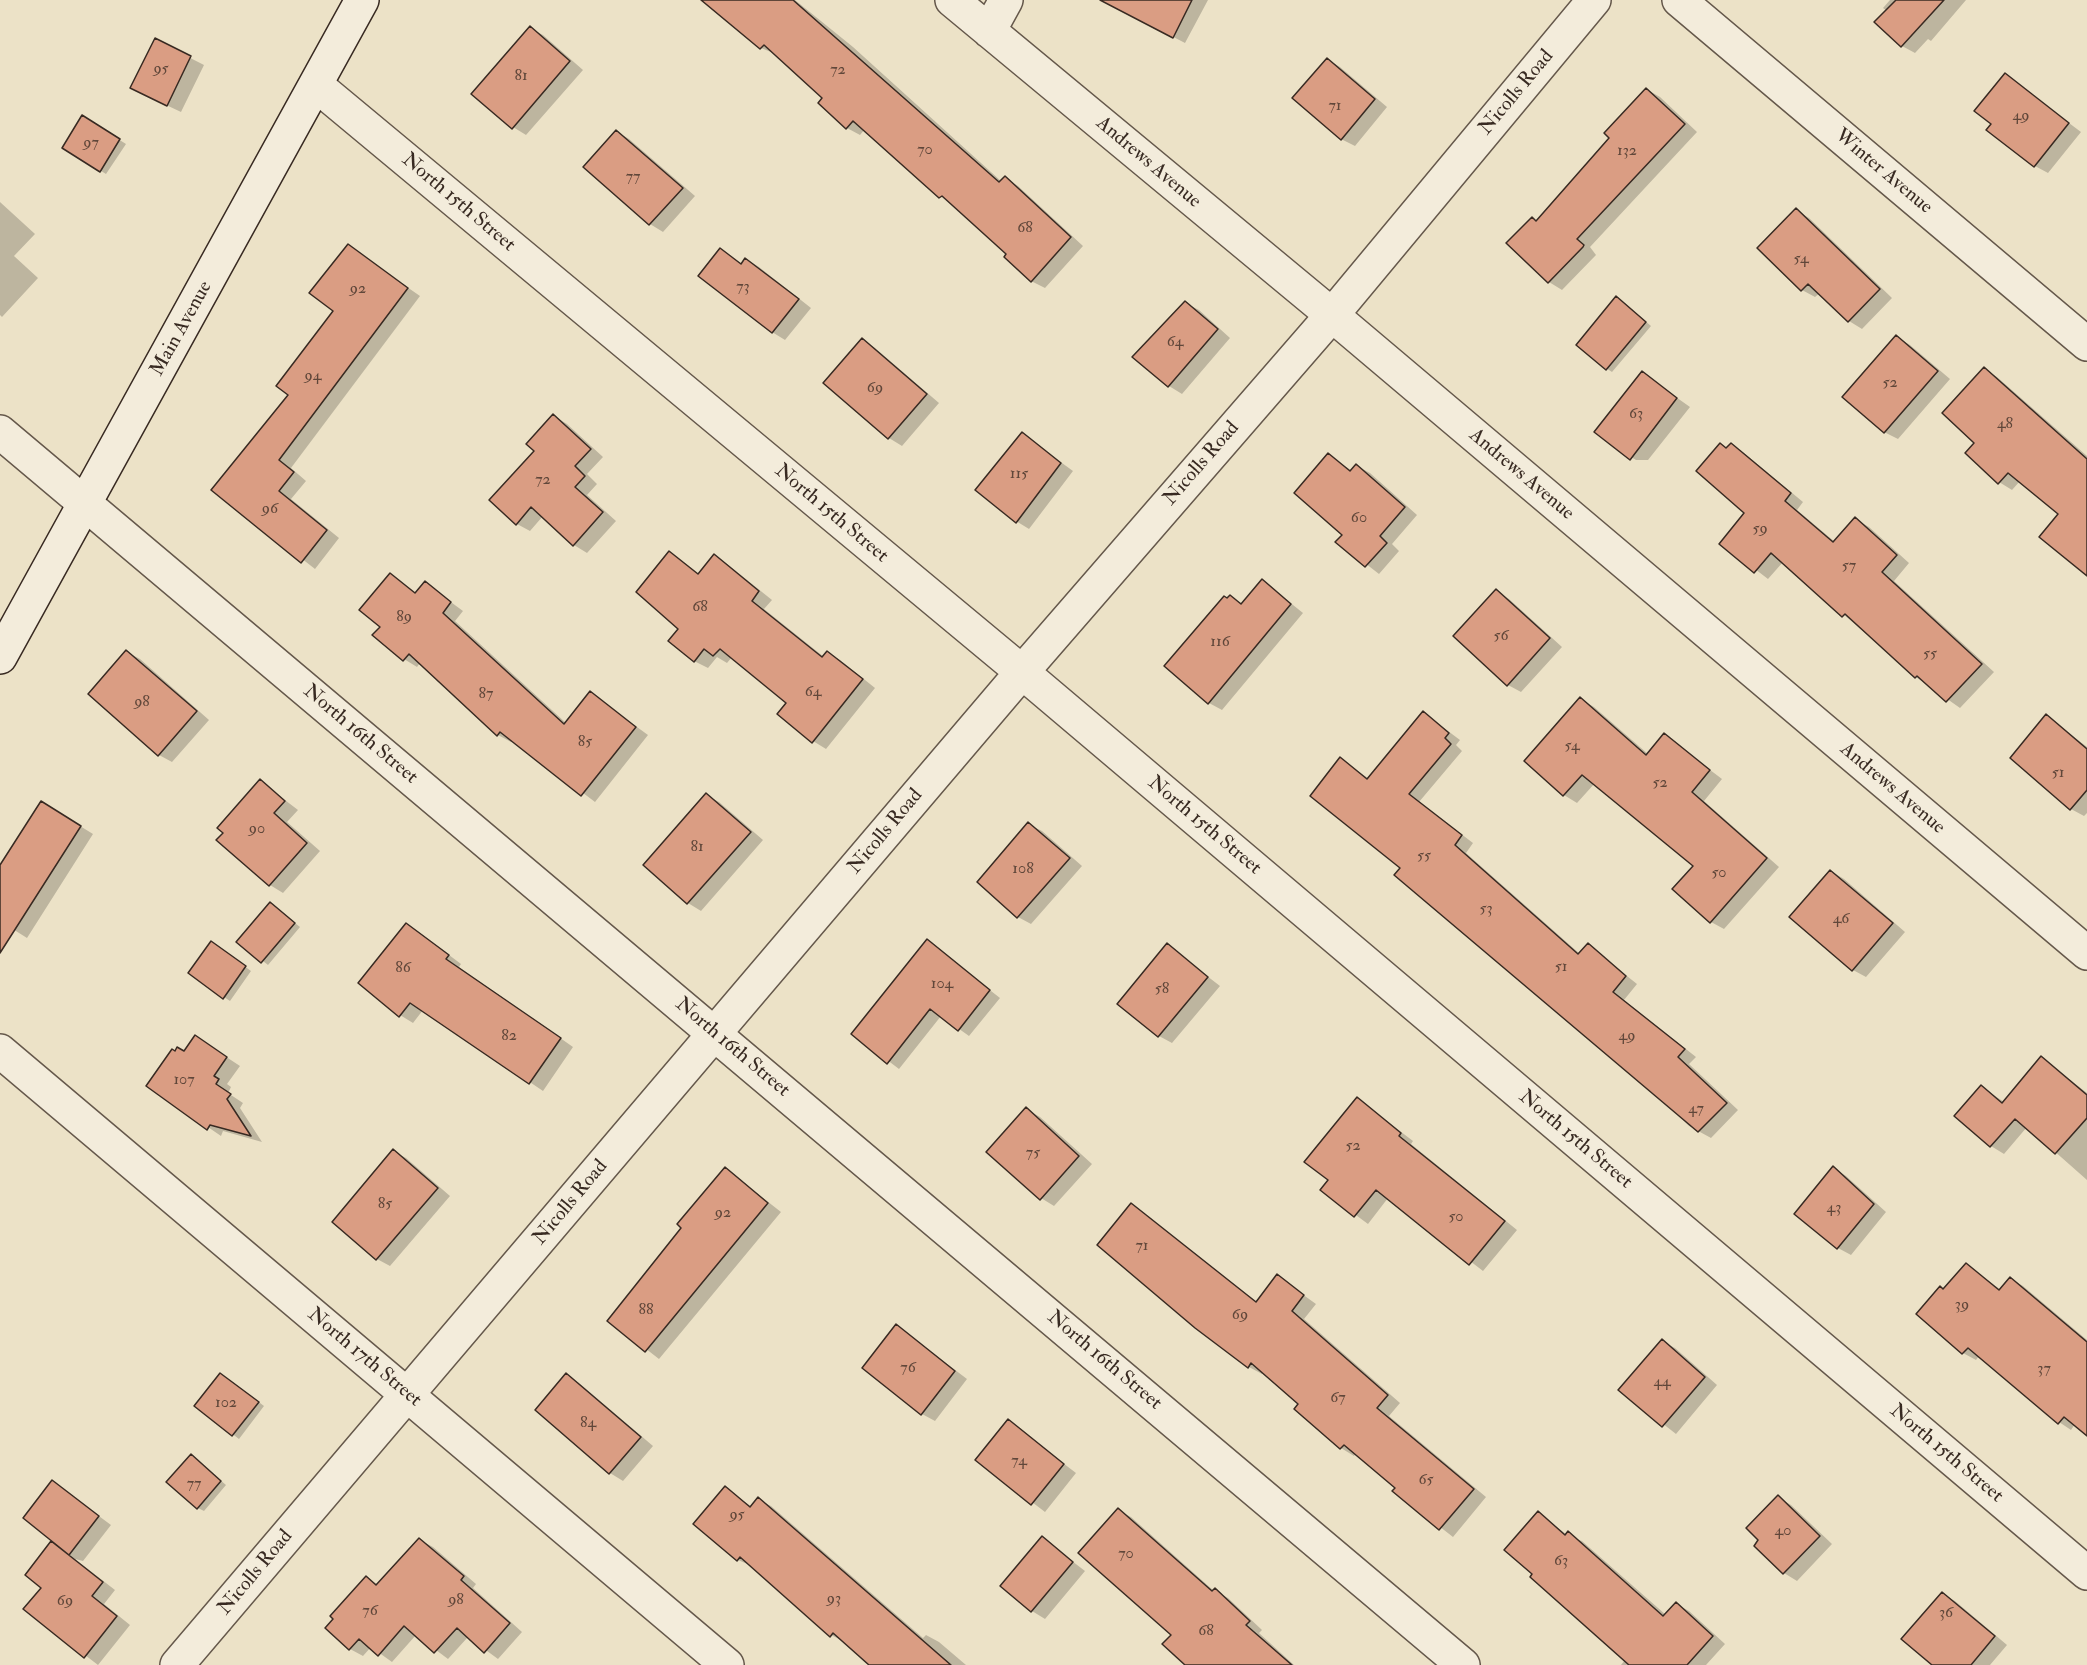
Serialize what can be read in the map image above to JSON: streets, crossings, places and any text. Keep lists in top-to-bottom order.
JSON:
{
  "streets": {
    "street": [
      "Nicolls Road",
      "Andrews Avenue",
      "Winter Avenue",
      "North 15th Street",
      "Main Avenue",
      "North 16th Street",
      "North 17th Street"
    ]
  },
  "crossings": [
    ["Nicolls Road", "Andrews Avenue"],
    ["Nicolls Road", "North 15th Street"],
    ["Nicolls Road", "North 16th Street"],
    ["Nicolls Road", "North 17th Street"],
    ["North 15th Street", "Main Avenue"],
    ["Main Avenue", "North 16th Street"]
  ],
  "house_numbers": [
    "95",
    "72",
    "81",
    "71",
    "49",
    "97",
    "70",
    "132",
    "77",
    "68",
    "54",
    "73",
    "92",
    "64",
    "94",
    "52",
    "69",
    "63",
    "48",
    "115",
    "72",
    "96",
    "60",
    "59",
    "57",
    "68",
    "89",
    "56",
    "116",
    "55",
    "64",
    "87",
    "98",
    "85",
    "54",
    "51",
    "52",
    "90",
    "81",
    "55",
    "108",
    "50",
    "53",
    "46",
    "51",
    "86",
    "104",
    "58",
    "82",
    "49",
    "107",
    "47",
    "52",
    "75",
    "85",
    "43",
    "92",
    "50",
    "71",
    "39",
    "88",
    "69",
    "76",
    "37",
    "44",
    "67",
    "102",
    "84",
    "74",
    "65",
    "77",
    "95",
    "40",
    "70",
    "63",
    "93",
    "98",
    "69",
    "76",
    "36",
    "68"
  ]
}
